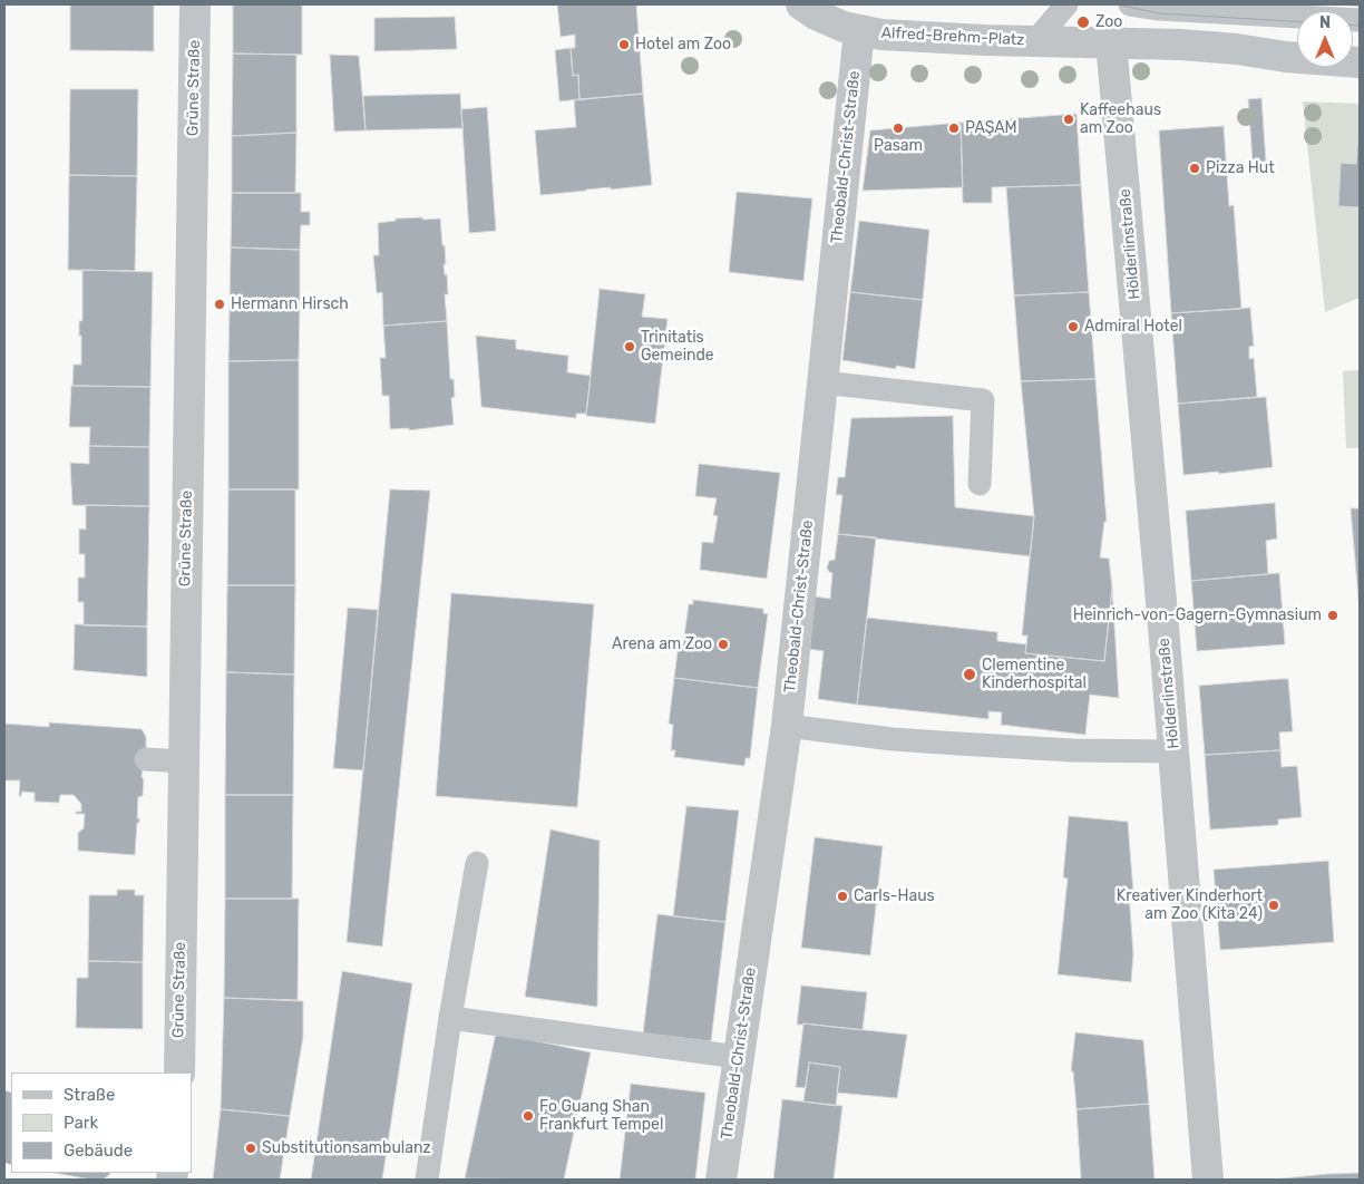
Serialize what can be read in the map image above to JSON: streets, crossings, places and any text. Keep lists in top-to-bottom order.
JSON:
{
  "streets": {
    "street": [
      "Alfred-Brehm-Platz",
      "Grüne Straße",
      "Theobald-Christ-Straße",
      "Hölderlinstraße"
    ]
  },
  "crossings": [
    ["Alfred-Brehm-Platz", "Theobald-Christ-Straße"],
    ["Alfred-Brehm-Platz", "Hölderlinstraße"]
  ],
  "places": [
    "Zoo",
    "Hotel am Zoo",
    "Kaffeehaus am Zoo",
    "Pasam",
    "PAŞAM",
    "Pizza Hut",
    "Hermann Hirsch",
    "Admiral Hotel",
    "Trinitatis Gemeinde",
    "Heinrich-von-Gagern-Gymnasium",
    "Arena am Zoo",
    "Clementine Kinderhospital",
    "Carls-Haus",
    "Kreativer Kinderhort am Zoo (Kita 24)",
    "Fo Guang Shan Frankfurt Tempel",
    "Substitutionsambulanz"
  ],
  "legend": ["Straße", "Park", "Gebäude"],
  "north": "top"
}
